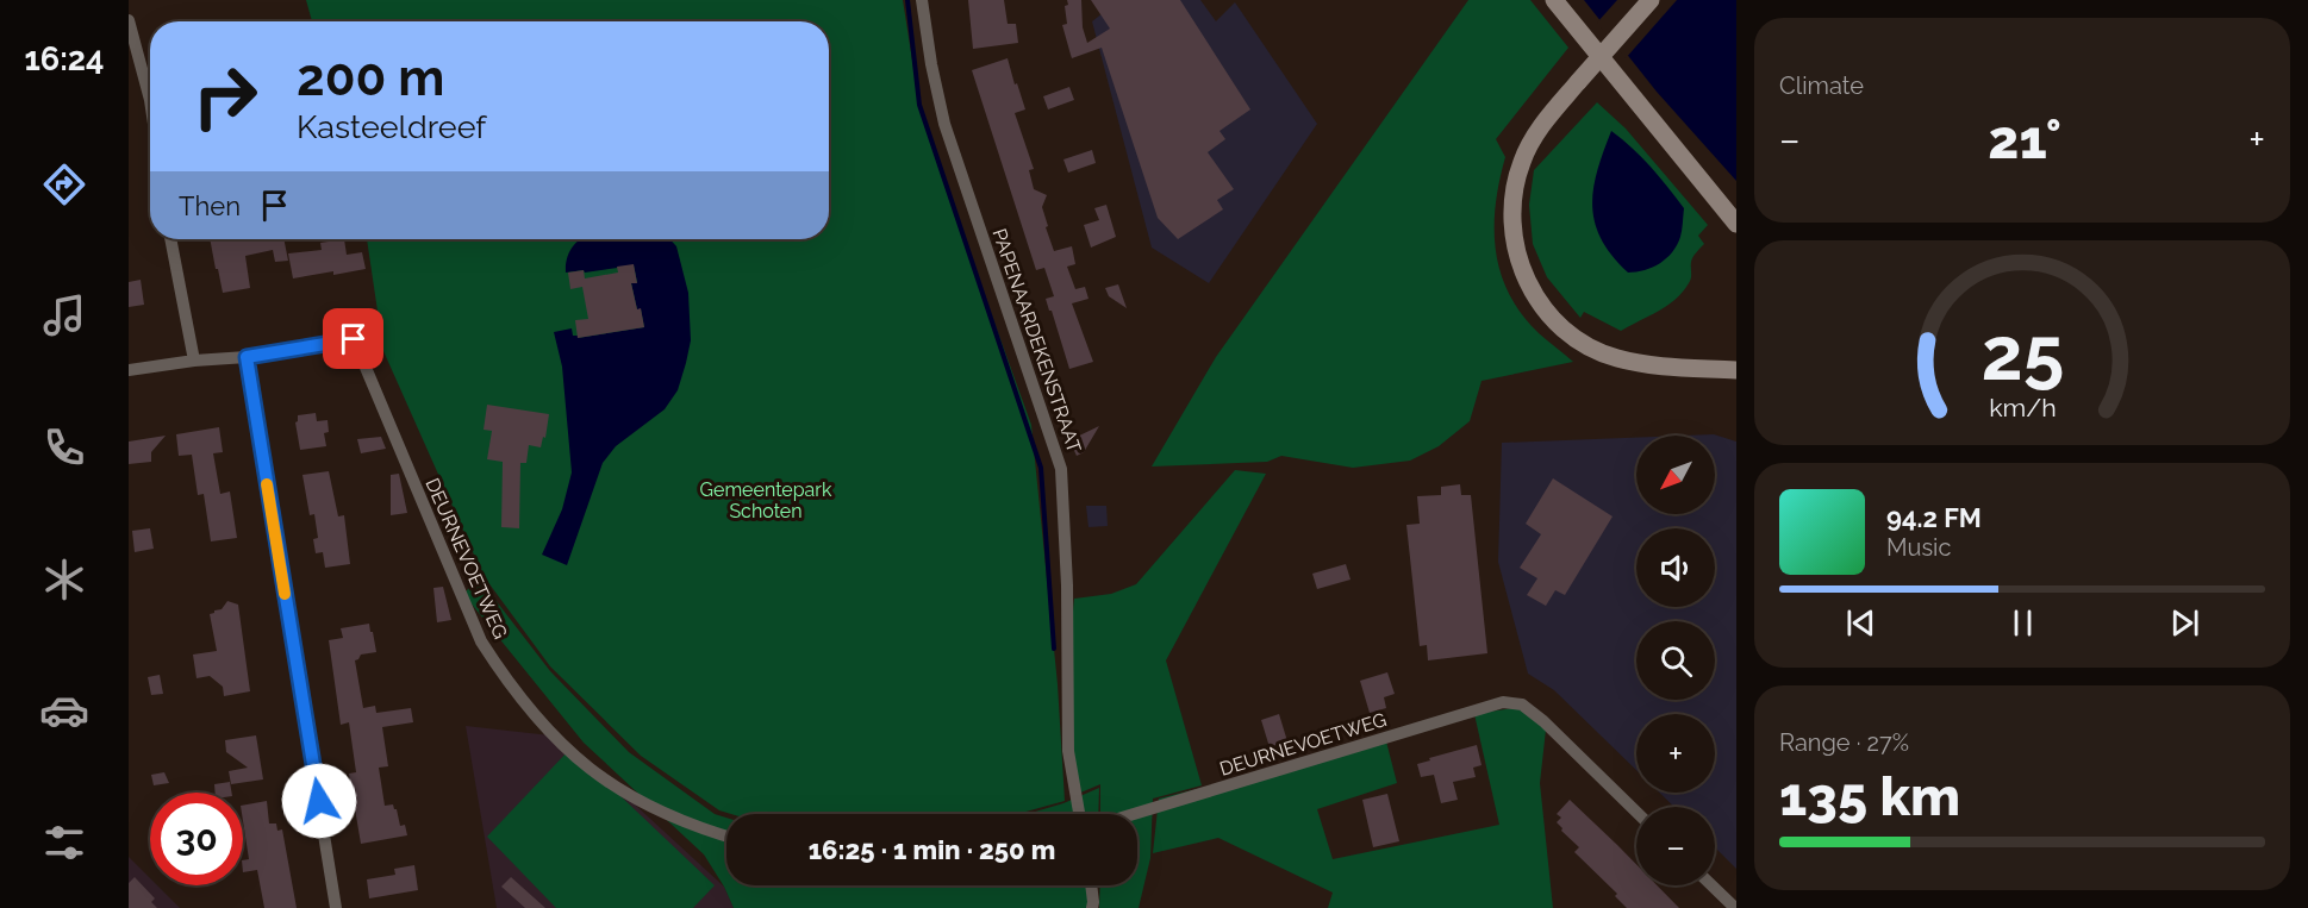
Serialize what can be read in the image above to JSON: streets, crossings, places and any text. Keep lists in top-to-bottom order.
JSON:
{
  "streets": {
    "street": ["PAPENAARDEKENSTRAAT", "DEURNEVOETWEG"]
  },
  "parks": ["Gemeentepark Schoten"],
  "north": "bottom left",
  "page": {
    "tabs": "16:24",
    "tile": [
      "Climate",
      ["Range · 27%", "135 km"]
    ],
    "turn": ["200 m", "Kasteeldreef"],
    "heat": ["−", "21°", "+"],
    "then": "Then",
    "map_buttons": ["+", "−"],
    "song": ["94.2 FM", "Music"],
    "limit": "30",
    "trip": "16:25 · 1 min · 250 m",
    "gauge": ["25", "km/h"]
  }
}
